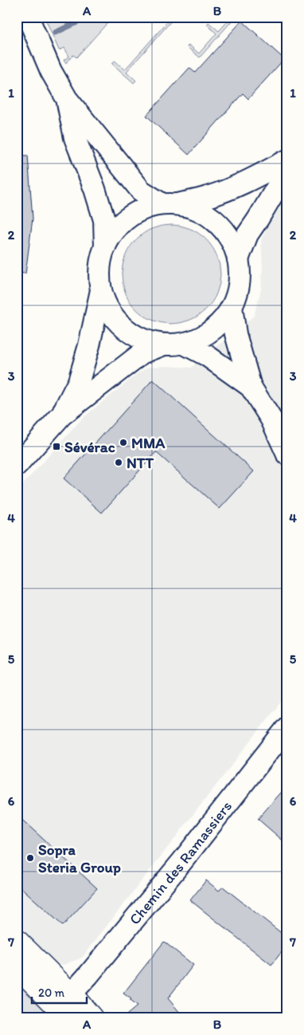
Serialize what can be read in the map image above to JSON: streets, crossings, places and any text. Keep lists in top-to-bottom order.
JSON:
{
  "streets": {
    "street": ["Chemin des Ramassiers"]
  },
  "places": {
    "other": ["MMA", "NTT", "Sopra Steria Group"],
    "transit": ["Sévérac"]
  },
  "scale_bar": "20 m",
  "grid": {
    "columns": ["A", "B"],
    "rows": [
      "1",
      "2",
      "3",
      "4",
      "5",
      "6",
      "7"
    ]
  }
}
